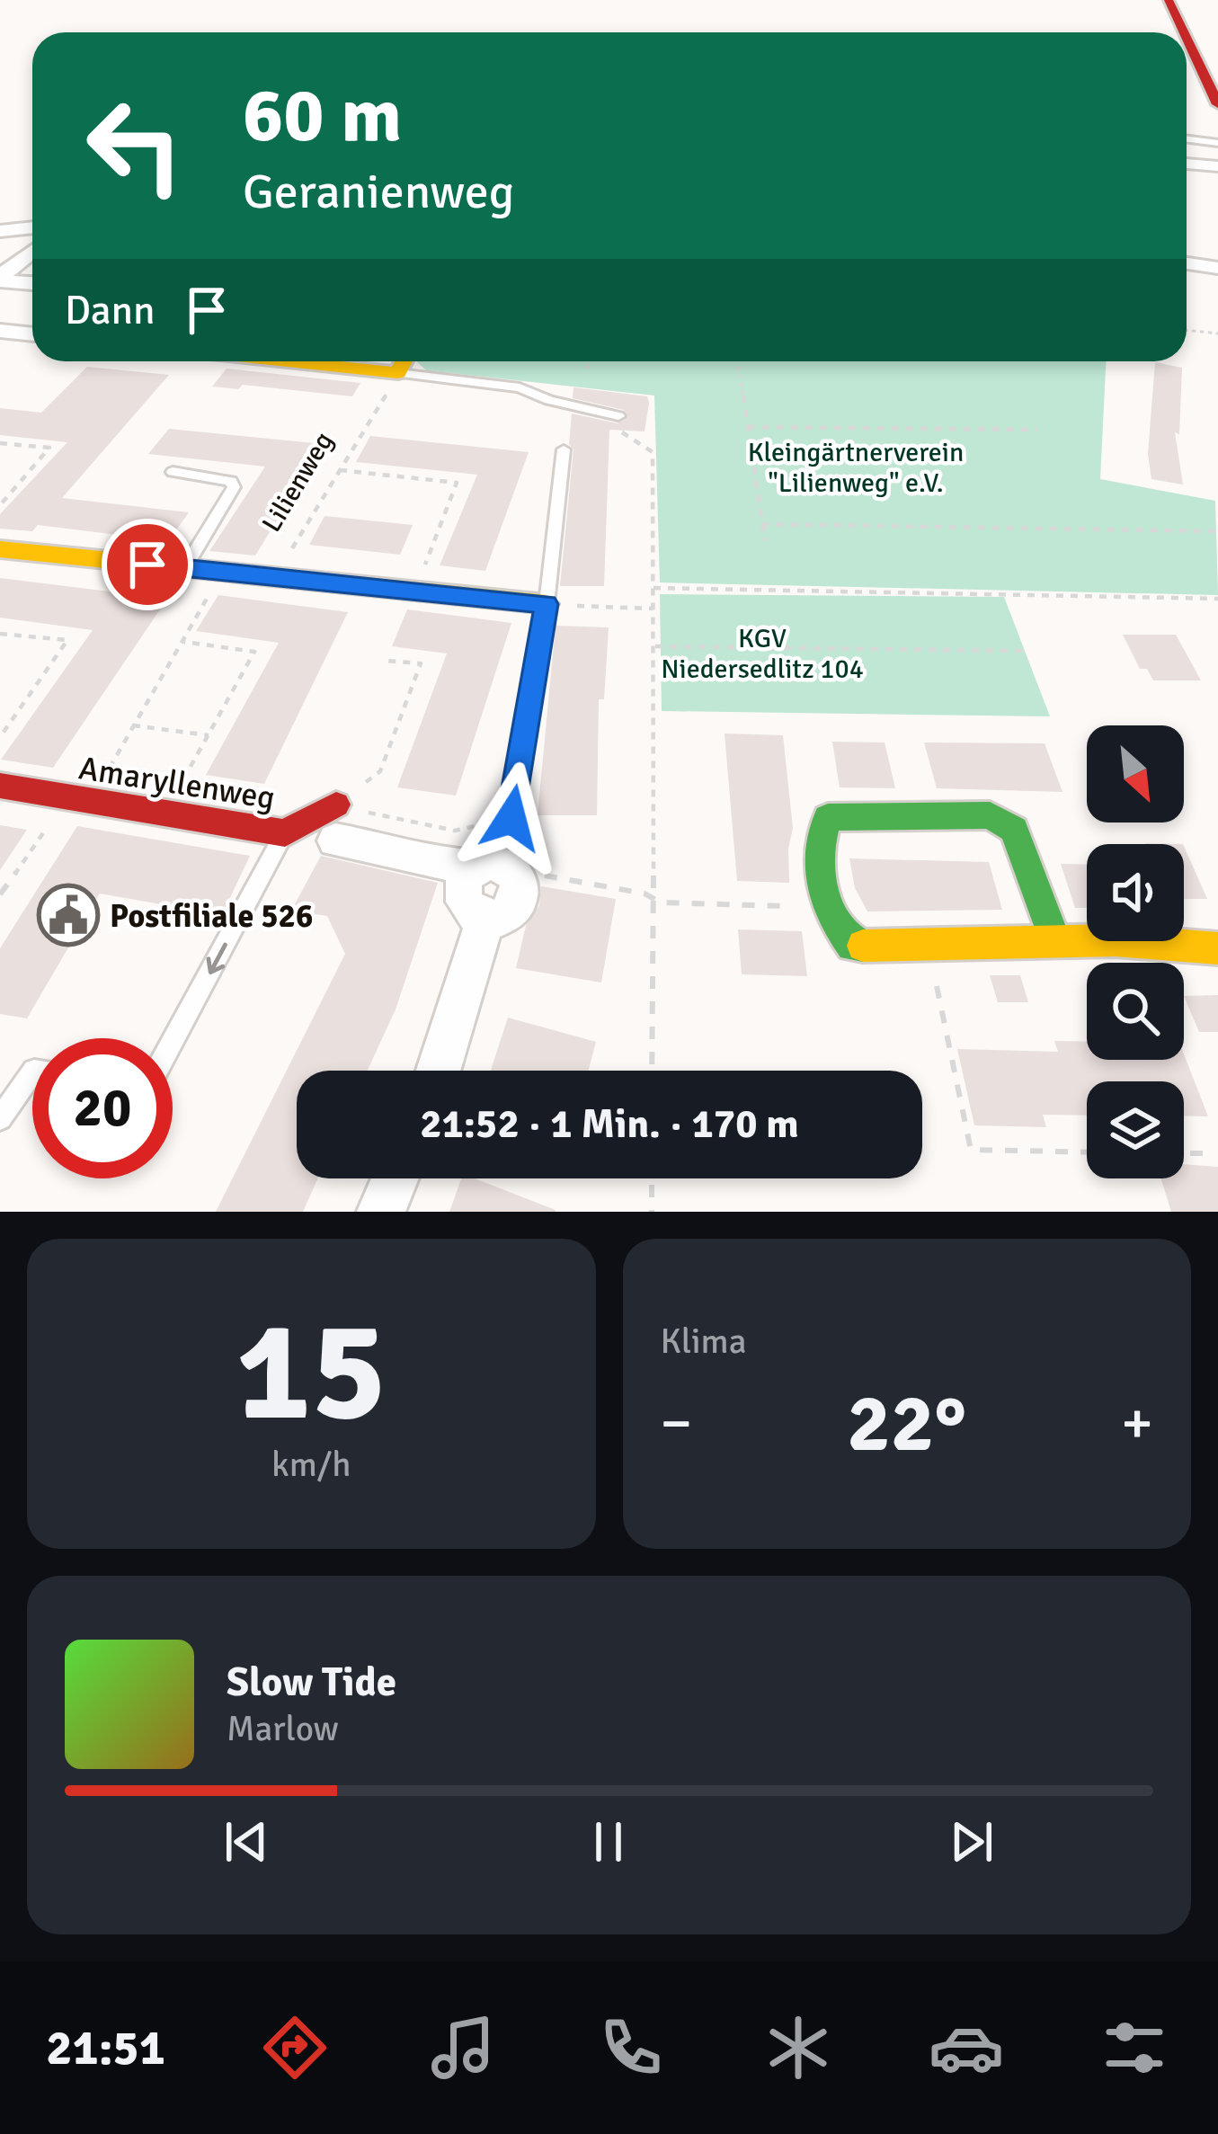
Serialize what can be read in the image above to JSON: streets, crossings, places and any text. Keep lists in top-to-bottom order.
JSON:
{
  "streets": {
    "street": ["Amaryllenweg"],
    "path": ["Lilienweg"]
  },
  "parks": ["Kleingärtnerverein \"Lilienweg\" e.V.", "KGV Niedersedlitz 104"],
  "places": {
    "public building": ["Postfiliale 526"]
  },
  "north": "bottom right",
  "page": {
    "turn": ["60 m", "Geranienweg"],
    "then": "Dann",
    "limit": "20",
    "trip": "21:52 · 1 Min. · 170 m",
    "tile": [
      ["15", "km/h"],
      "Klima"
    ],
    "heat": ["−", "22°", "+"],
    "song": ["Slow Tide", "Marlow"],
    "tabs": "21:51"
  }
}
